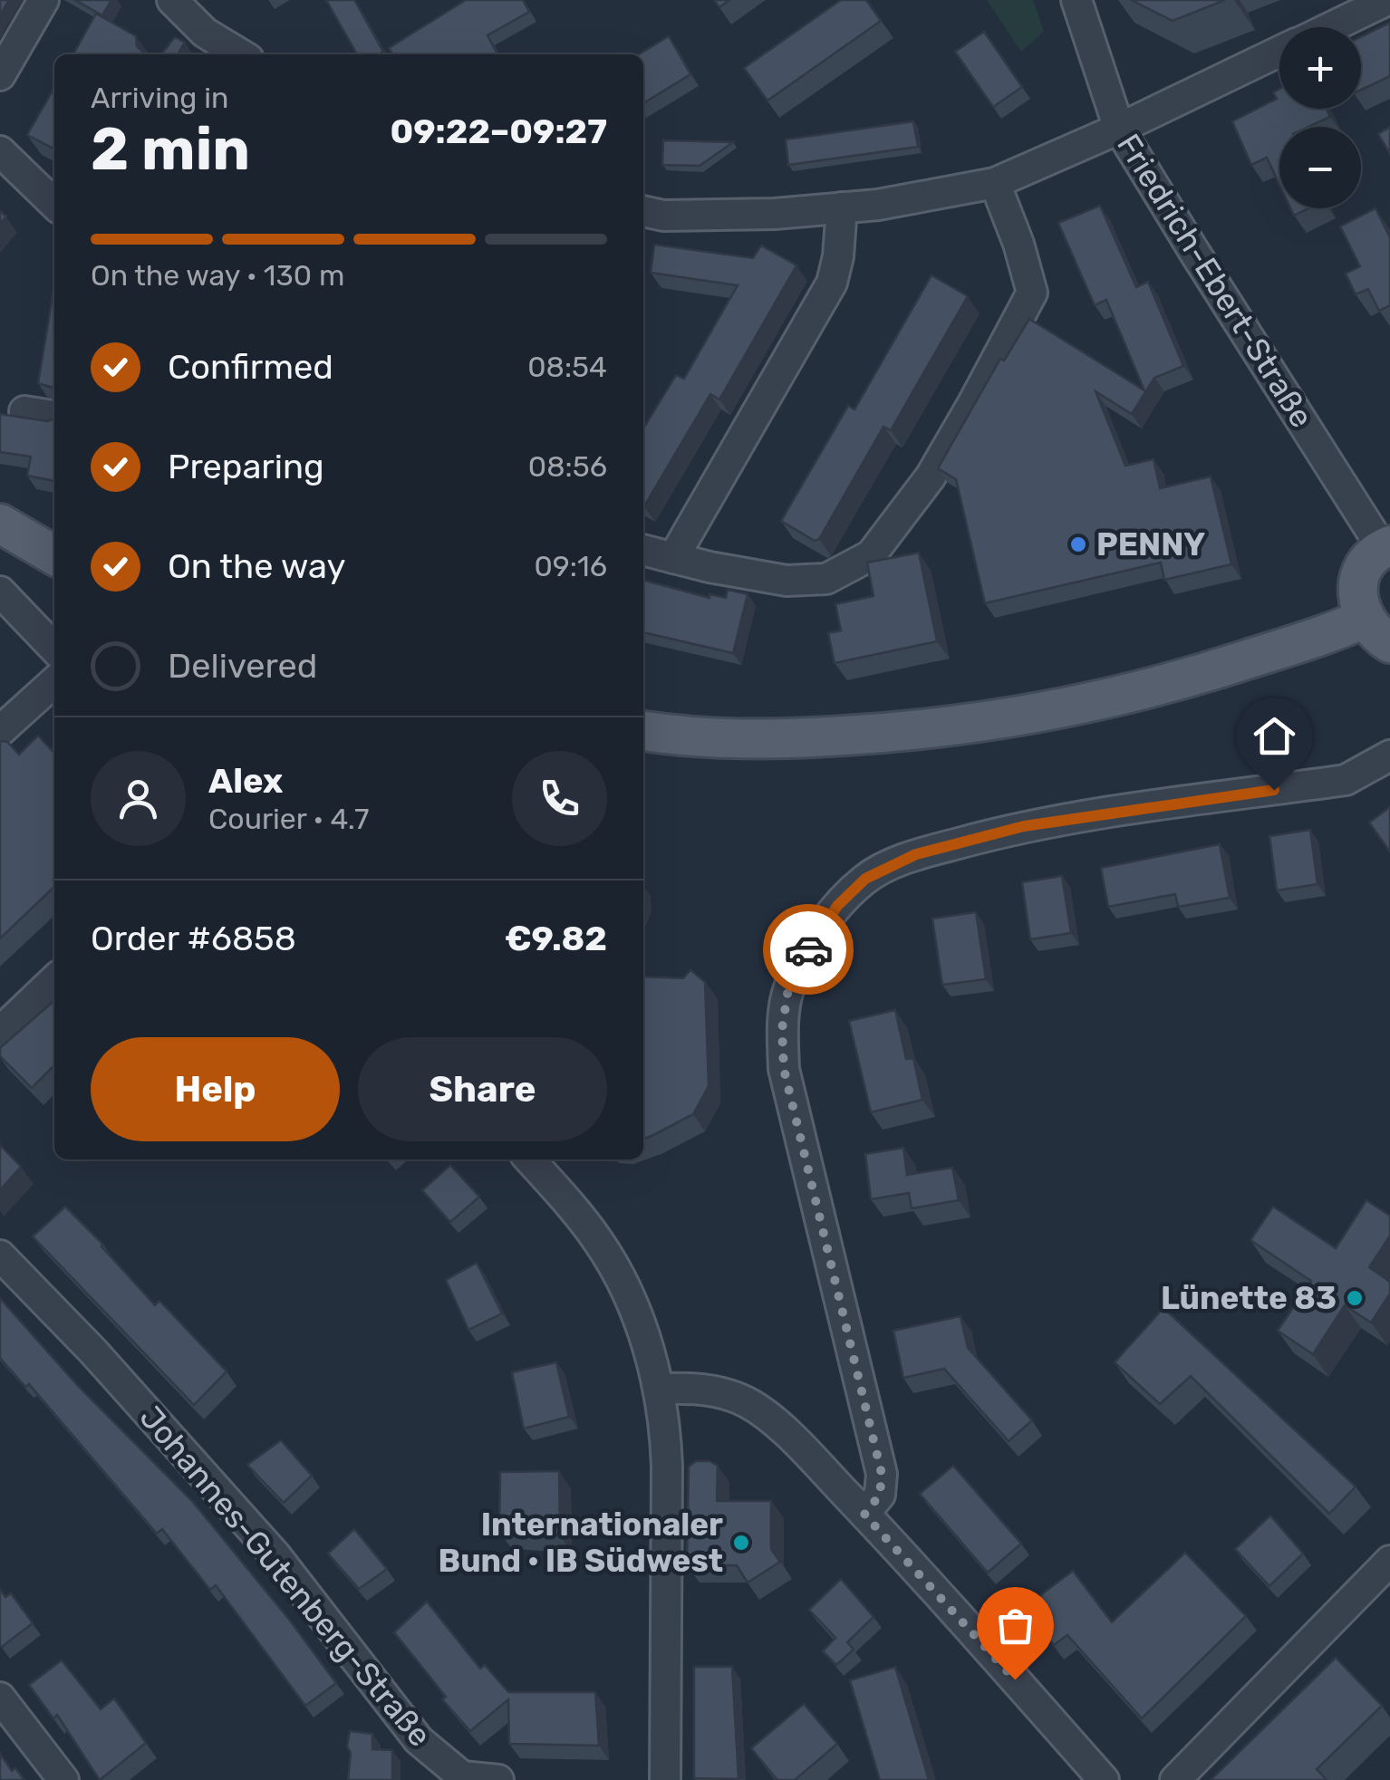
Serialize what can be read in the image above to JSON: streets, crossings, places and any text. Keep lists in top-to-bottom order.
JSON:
{
  "streets": {
    "street": ["Friedrich-Ebert-Straße", "Johannes-Gutenberg-Straße"]
  },
  "places": ["PENNY", "Lünette 83", "Internationaler Bund · IB Südwest"],
  "page": {
    "map_buttons": ["+", "−"],
    "heading": ["2 min", "Arriving in", "09:22–09:27"],
    "panel": [
      "Alex",
      "Courier · 4.7",
      "Order #6858",
      "€9.82"
    ],
    "bar": "On the way · 130 m",
    "list": [
      ["Confirmed", "08:54"],
      ["Preparing", "08:56"],
      ["On the way", "09:16"],
      "Delivered"
    ],
    "buttons": ["Help", "Share"]
  }
}
